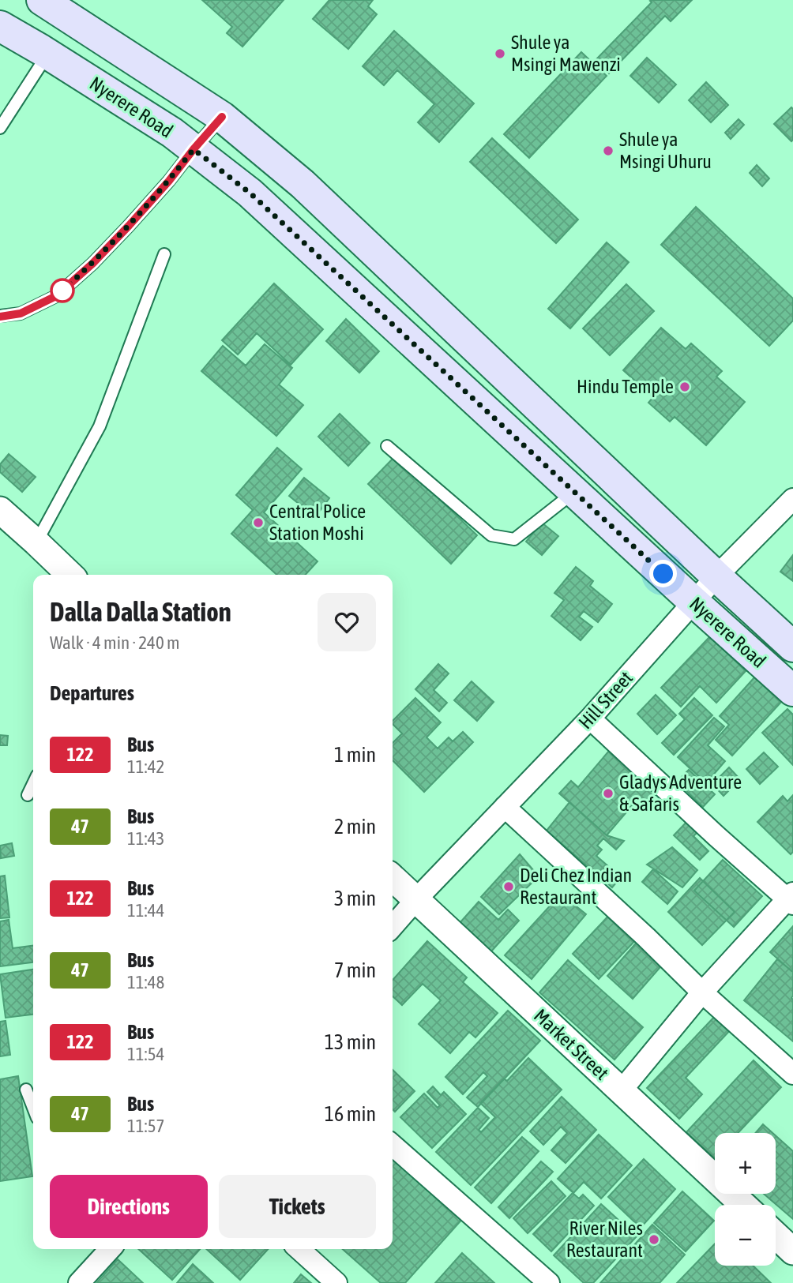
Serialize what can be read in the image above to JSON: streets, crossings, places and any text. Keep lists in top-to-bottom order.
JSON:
{
  "streets": {
    "main road": ["Nyerere Road"],
    "street": ["Hill Street", "Market Street"]
  },
  "crossings": [
    ["Nyerere Road", "Hill Street"],
    ["Hill Street", "Market Street"]
  ],
  "places": [
    "Shule ya Msingi Mawenzi",
    "Shule ya Msingi Uhuru",
    "Hindu Temple",
    "Central Police Station Moshi",
    "Gladys Adventure & Safaris",
    "Deli Chez Indian Restaurant",
    "River Niles Restaurant"
  ],
  "lines": ["bus line 122"],
  "page": {
    "heading": [
      ["Dalla Dalla Station", "Walk · 4 min · 240 m"],
      "Departures"
    ],
    "list": [
      {
        "mark": "122",
        "name": "Bus",
        "note": "11:42",
        "value": "1 min"
      },
      {
        "mark": "47",
        "name": "Bus",
        "note": "11:43",
        "value": "2 min"
      },
      {
        "mark": "122",
        "name": "Bus",
        "note": "11:44",
        "value": "3 min"
      },
      {
        "mark": "47",
        "name": "Bus",
        "note": "11:48",
        "value": "7 min"
      },
      {
        "mark": "122",
        "name": "Bus",
        "note": "11:54",
        "value": "13 min"
      },
      {
        "mark": "47",
        "name": "Bus",
        "note": "11:57",
        "value": "16 min"
      }
    ],
    "map_buttons": ["+", "−"],
    "buttons": ["Directions", "Tickets"]
  }
}
